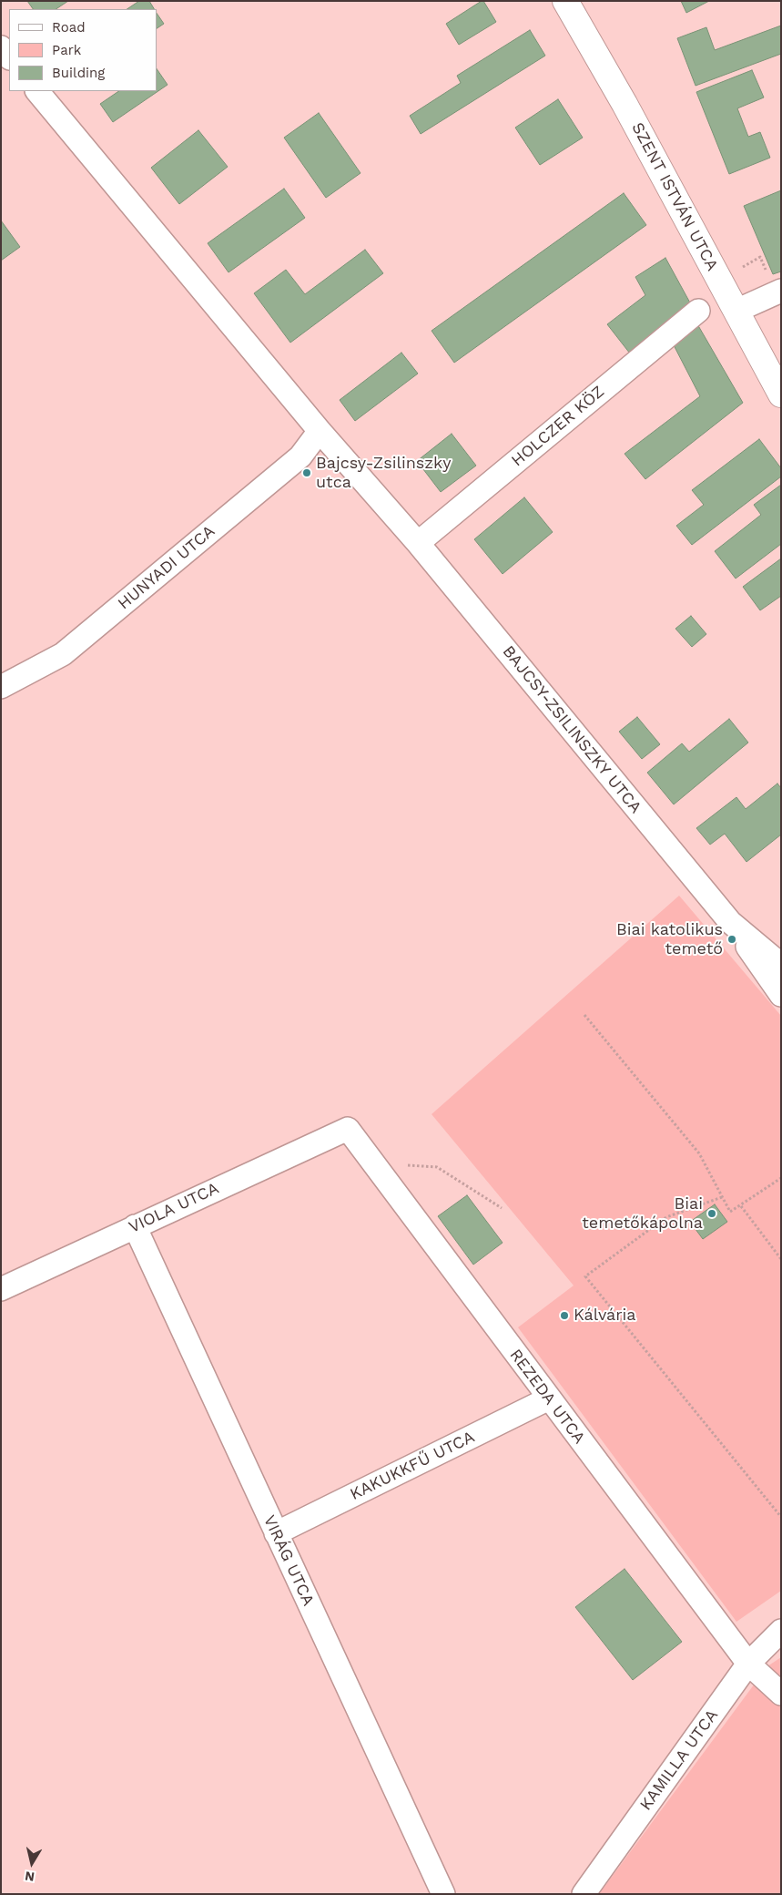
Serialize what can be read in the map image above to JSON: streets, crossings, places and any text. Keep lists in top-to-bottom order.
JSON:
{
  "streets": {
    "main road": ["SZENT ISTVÁN UTCA"],
    "street": [
      "HOLCZER KÖZ",
      "HUNYADI UTCA",
      "BAJCSY-ZSILINSZKY UTCA",
      "VIOLA UTCA",
      "REZEDA UTCA",
      "KAKUKKFŰ UTCA",
      "VIRÁG UTCA",
      "KAMILLA UTCA"
    ]
  },
  "crossings": [
    ["HOLCZER KÖZ", "BAJCSY-ZSILINSZKY UTCA"],
    ["HUNYADI UTCA", "BAJCSY-ZSILINSZKY UTCA"],
    ["VIOLA UTCA", "REZEDA UTCA"],
    ["VIOLA UTCA", "VIRÁG UTCA"],
    ["REZEDA UTCA", "KAKUKKFŰ UTCA"],
    ["REZEDA UTCA", "KAMILLA UTCA"],
    ["KAKUKKFŰ UTCA", "VIRÁG UTCA"]
  ],
  "places": [
    "Bajcsy-Zsilinszky utca",
    "Biai katolikus temető",
    "Biai temetőkápolna",
    "Kálvária"
  ],
  "legend": ["Road", "Park", "Building"],
  "north": "bottom"
}
